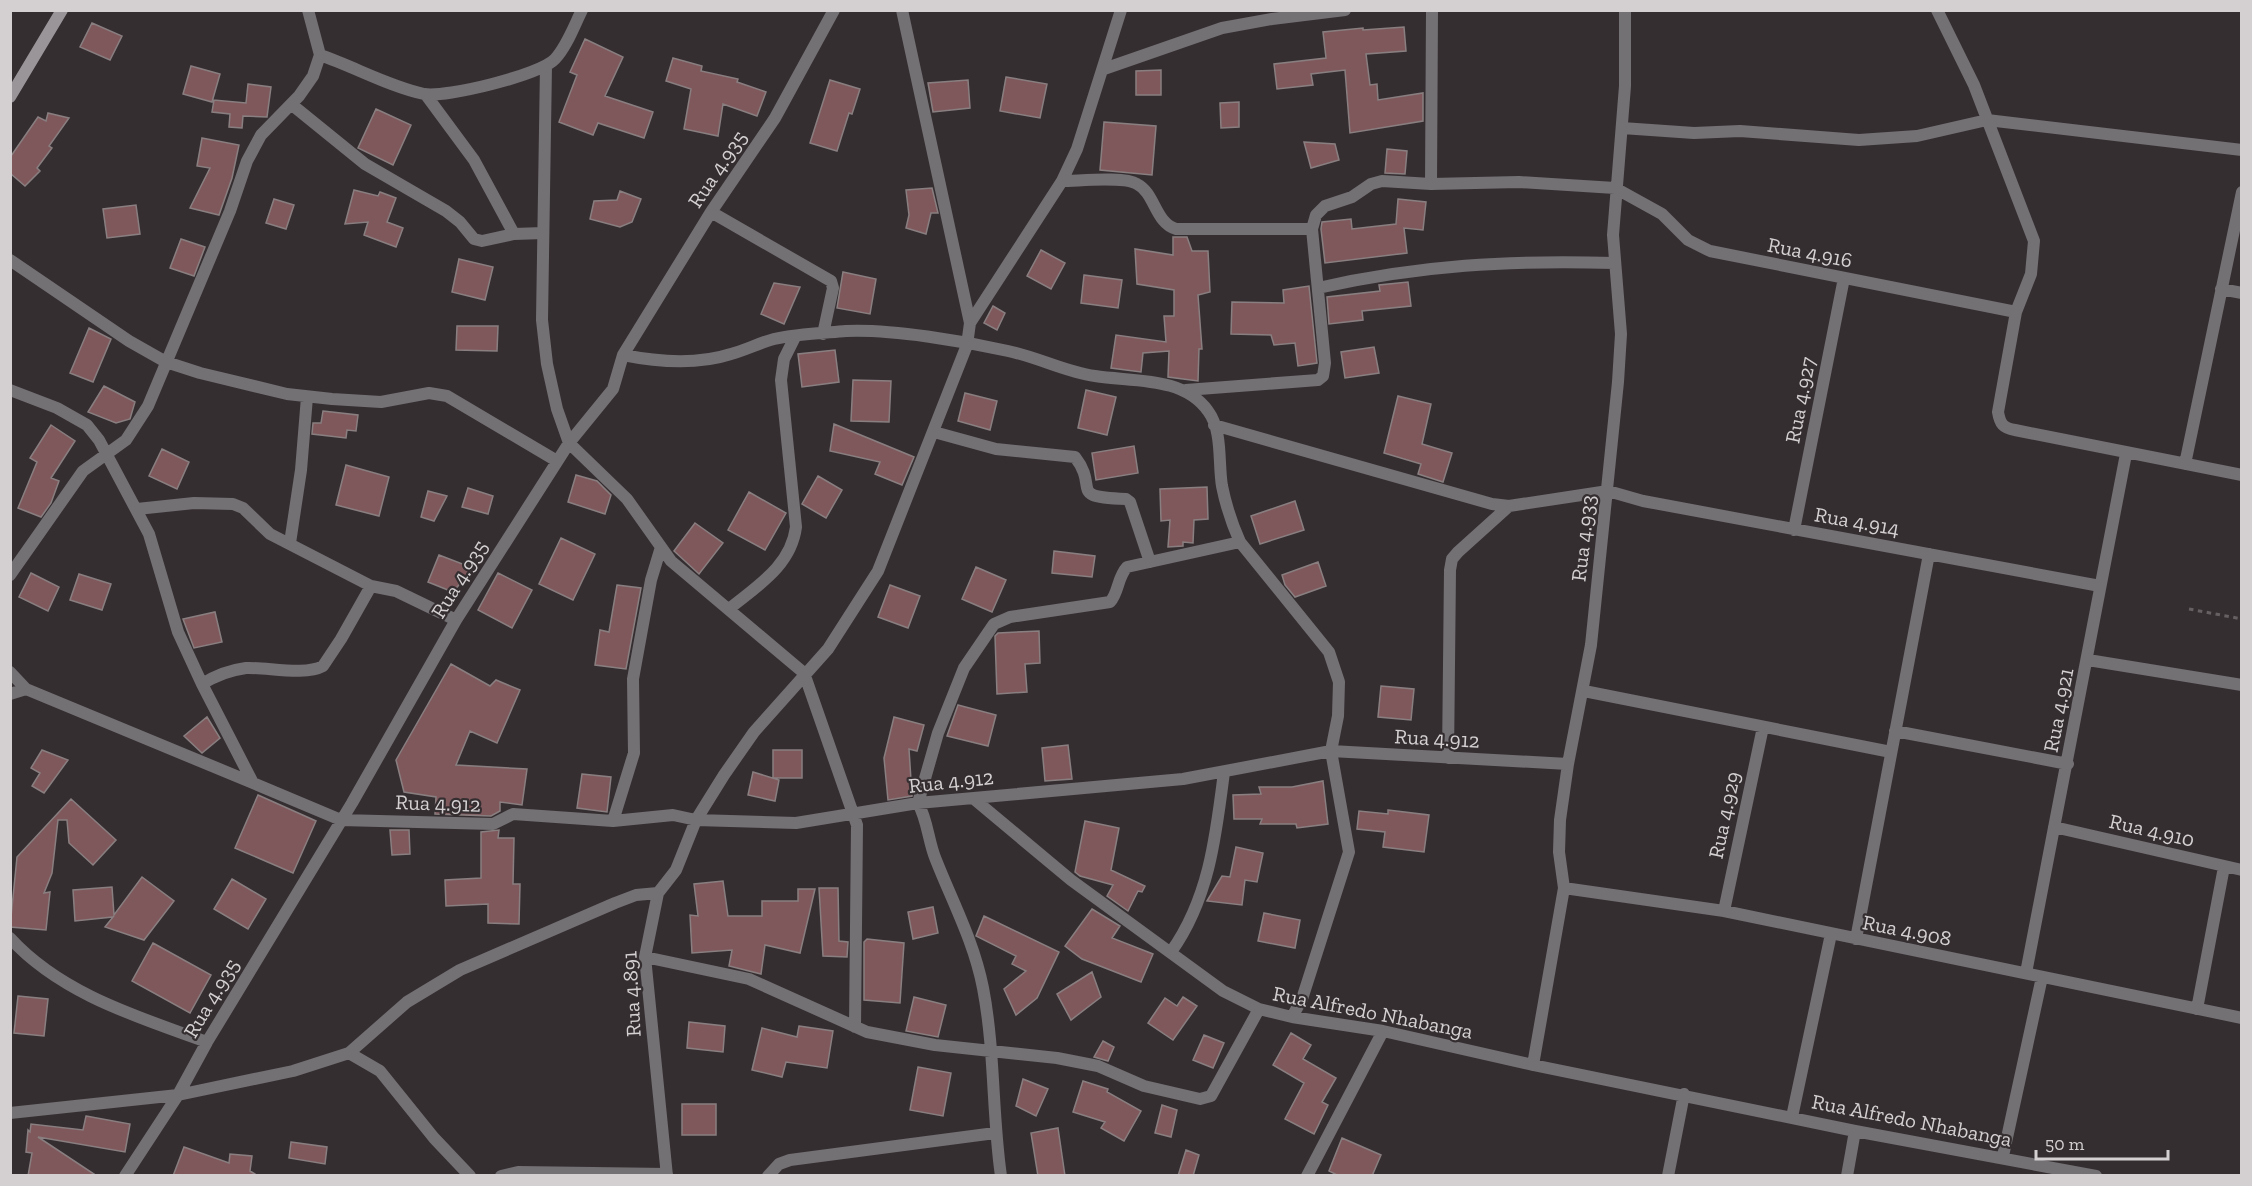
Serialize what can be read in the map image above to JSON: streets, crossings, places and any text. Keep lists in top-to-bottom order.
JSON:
{
  "streets": {
    "street": [
      "Rua 4.935",
      "Rua 4.916",
      "Rua 4.927",
      "Rua 4.914",
      "Rua 4.933",
      "Rua 4.921",
      "Rua 4.912",
      "Rua 4.929",
      "Rua 4.910",
      "Rua 4.908",
      "Rua 4.891",
      "Rua Alfredo Nhabanga"
    ]
  },
  "crossings": [
    ["Rua 4.935", "Rua 4.912"],
    ["Rua 4.916", "Rua 4.927"],
    ["Rua 4.916", "Rua 4.933"],
    ["Rua 4.927", "Rua 4.914"],
    ["Rua 4.914", "Rua 4.933"],
    ["Rua 4.914", "Rua 4.921"],
    ["Rua 4.933", "Rua 4.912"],
    ["Rua 4.933", "Rua 4.908"],
    ["Rua 4.933", "Rua Alfredo Nhabanga"],
    ["Rua 4.921", "Rua 4.910"],
    ["Rua 4.921", "Rua 4.908"],
    ["Rua 4.912", "Rua 4.891"],
    ["Rua 4.912", "Rua Alfredo Nhabanga"],
    ["Rua 4.929", "Rua 4.908"],
    ["Rua 4.908", "Rua Alfredo Nhabanga"]
  ],
  "scale_bar": "50 m"
}
